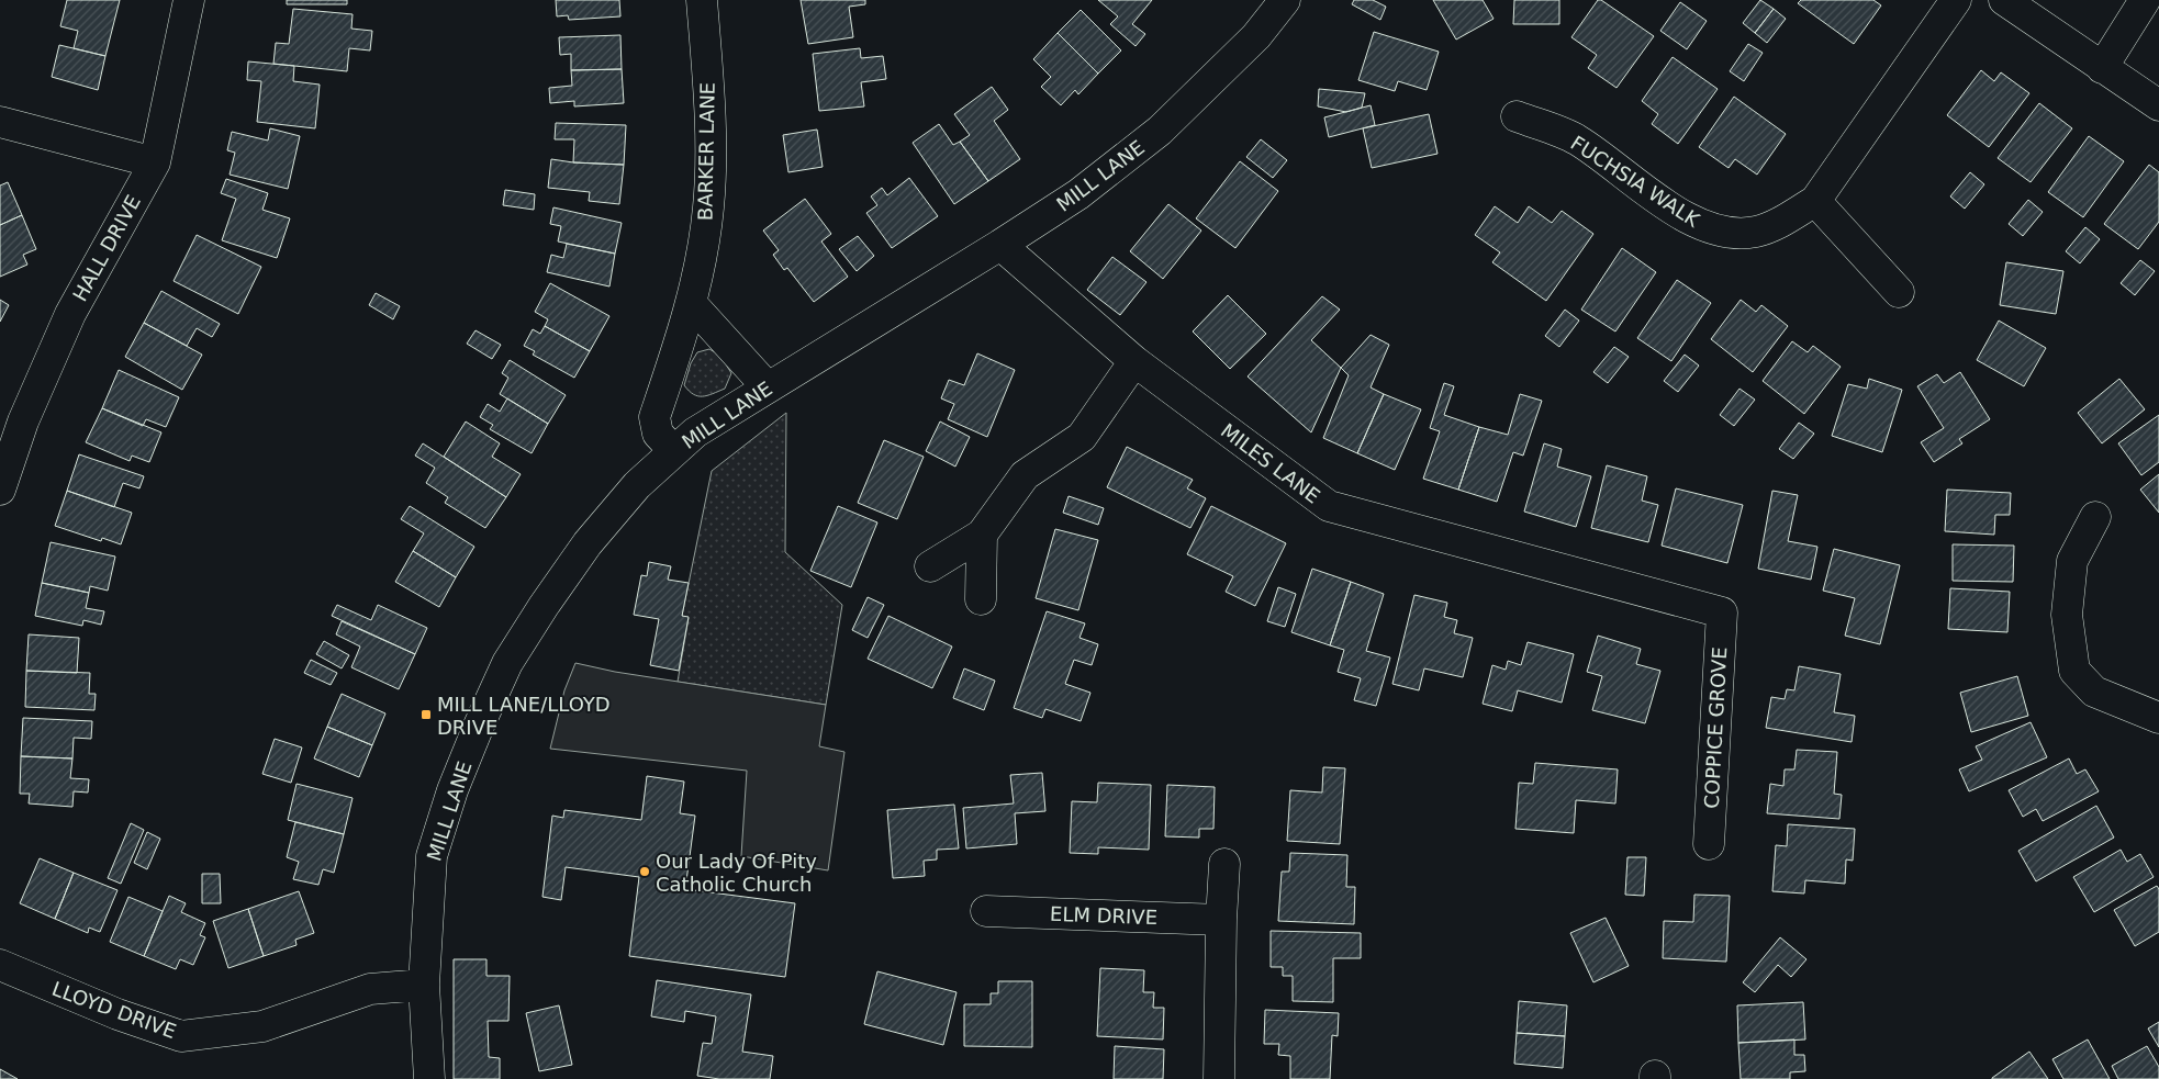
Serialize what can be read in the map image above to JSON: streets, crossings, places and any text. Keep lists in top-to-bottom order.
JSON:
{
  "streets": {
    "street": [
      "BARKER LANE",
      "MILL LANE",
      "FUCHSIA WALK",
      "HALL DRIVE",
      "MILES LANE",
      "COPPICE GROVE",
      "ELM DRIVE",
      "LLOYD DRIVE"
    ]
  },
  "crossings": [
    ["BARKER LANE", "MILL LANE"],
    ["MILL LANE", "MILES LANE"],
    ["MILL LANE", "LLOYD DRIVE"],
    ["MILES LANE", "COPPICE GROVE"]
  ],
  "places": {
    "transit": ["MILL LANE/LLOYD DRIVE"],
    "other": ["Our Lady Of Pity Catholic Church"]
  }
}
